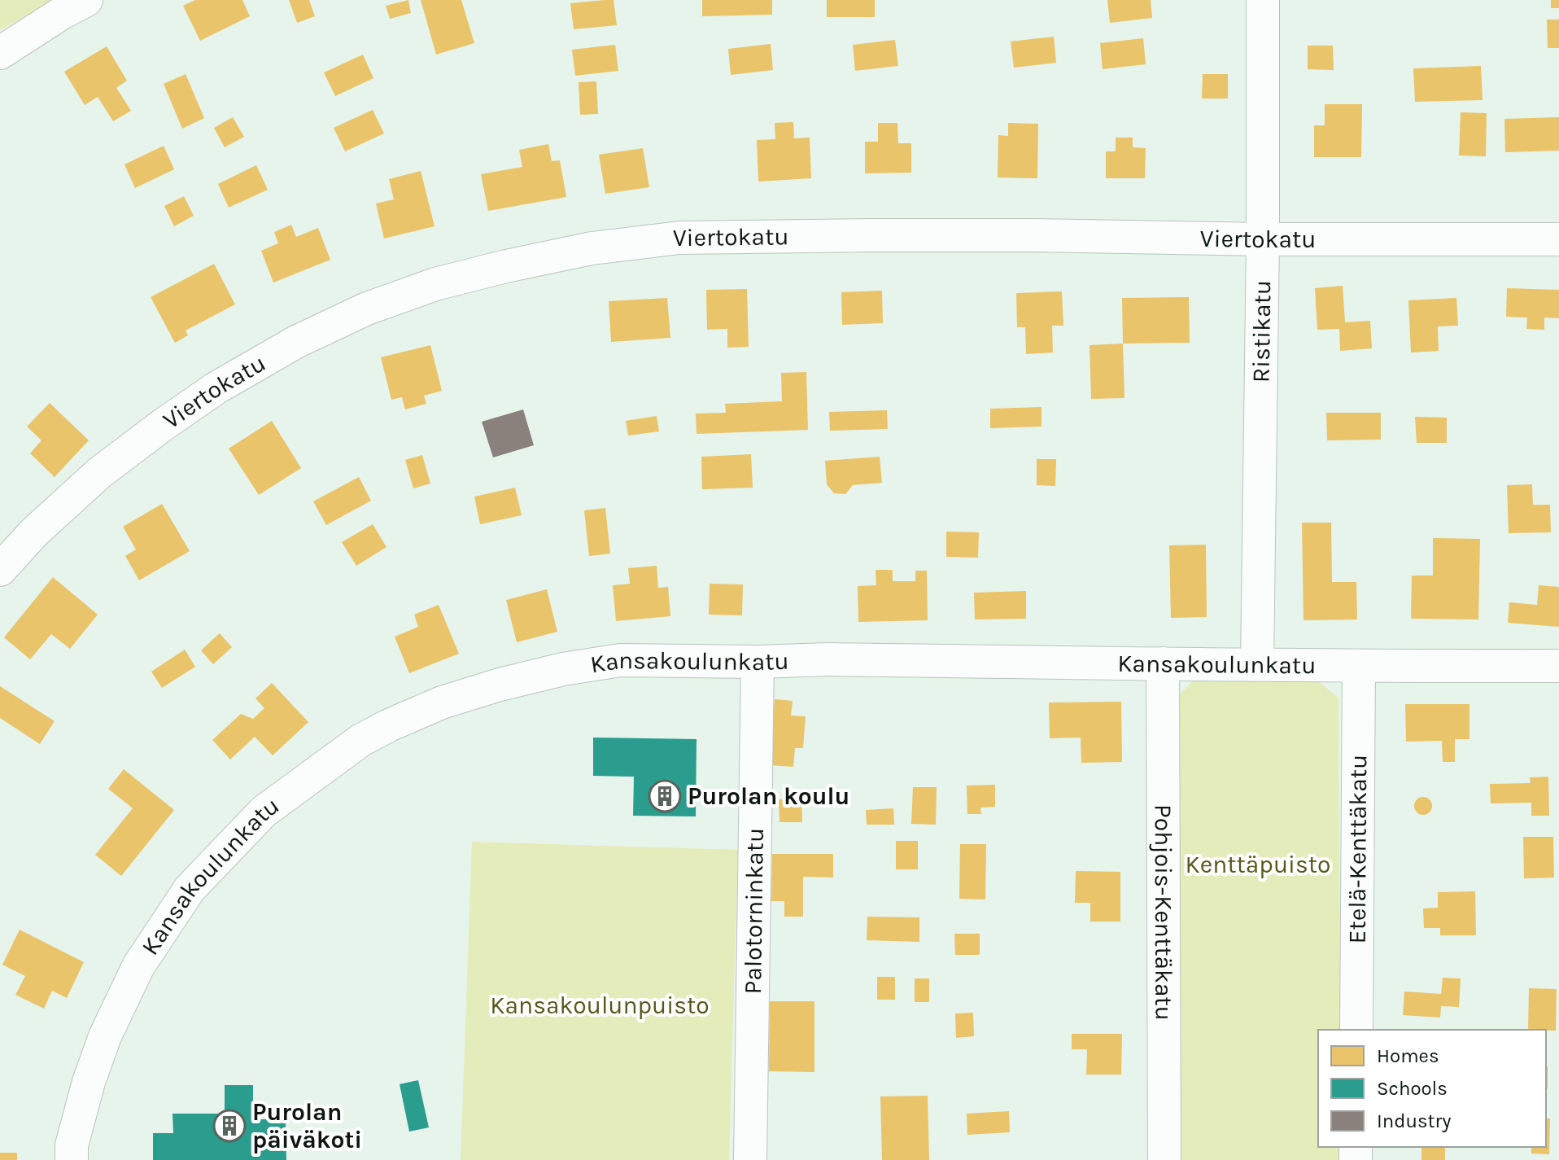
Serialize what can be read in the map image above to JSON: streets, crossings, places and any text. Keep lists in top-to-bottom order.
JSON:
{
  "streets": {
    "street": [
      "Viertokatu",
      "Ristikatu",
      "Kansakoulunkatu",
      "Etelä-Kenttäkatu",
      "Palotorninkatu",
      "Pohjois-Kenttäkatu"
    ]
  },
  "crossings": [
    ["Viertokatu", "Ristikatu"],
    ["Ristikatu", "Kansakoulunkatu"],
    ["Kansakoulunkatu", "Etelä-Kenttäkatu"],
    ["Kansakoulunkatu", "Palotorninkatu"],
    ["Kansakoulunkatu", "Pohjois-Kenttäkatu"]
  ],
  "parks": ["Kenttäpuisto", "Kansakoulunpuisto"],
  "places": {
    "building": ["Purolan koulu", "Purolan päiväkoti"]
  },
  "legend": ["Homes", "Schools", "Industry"]
}
